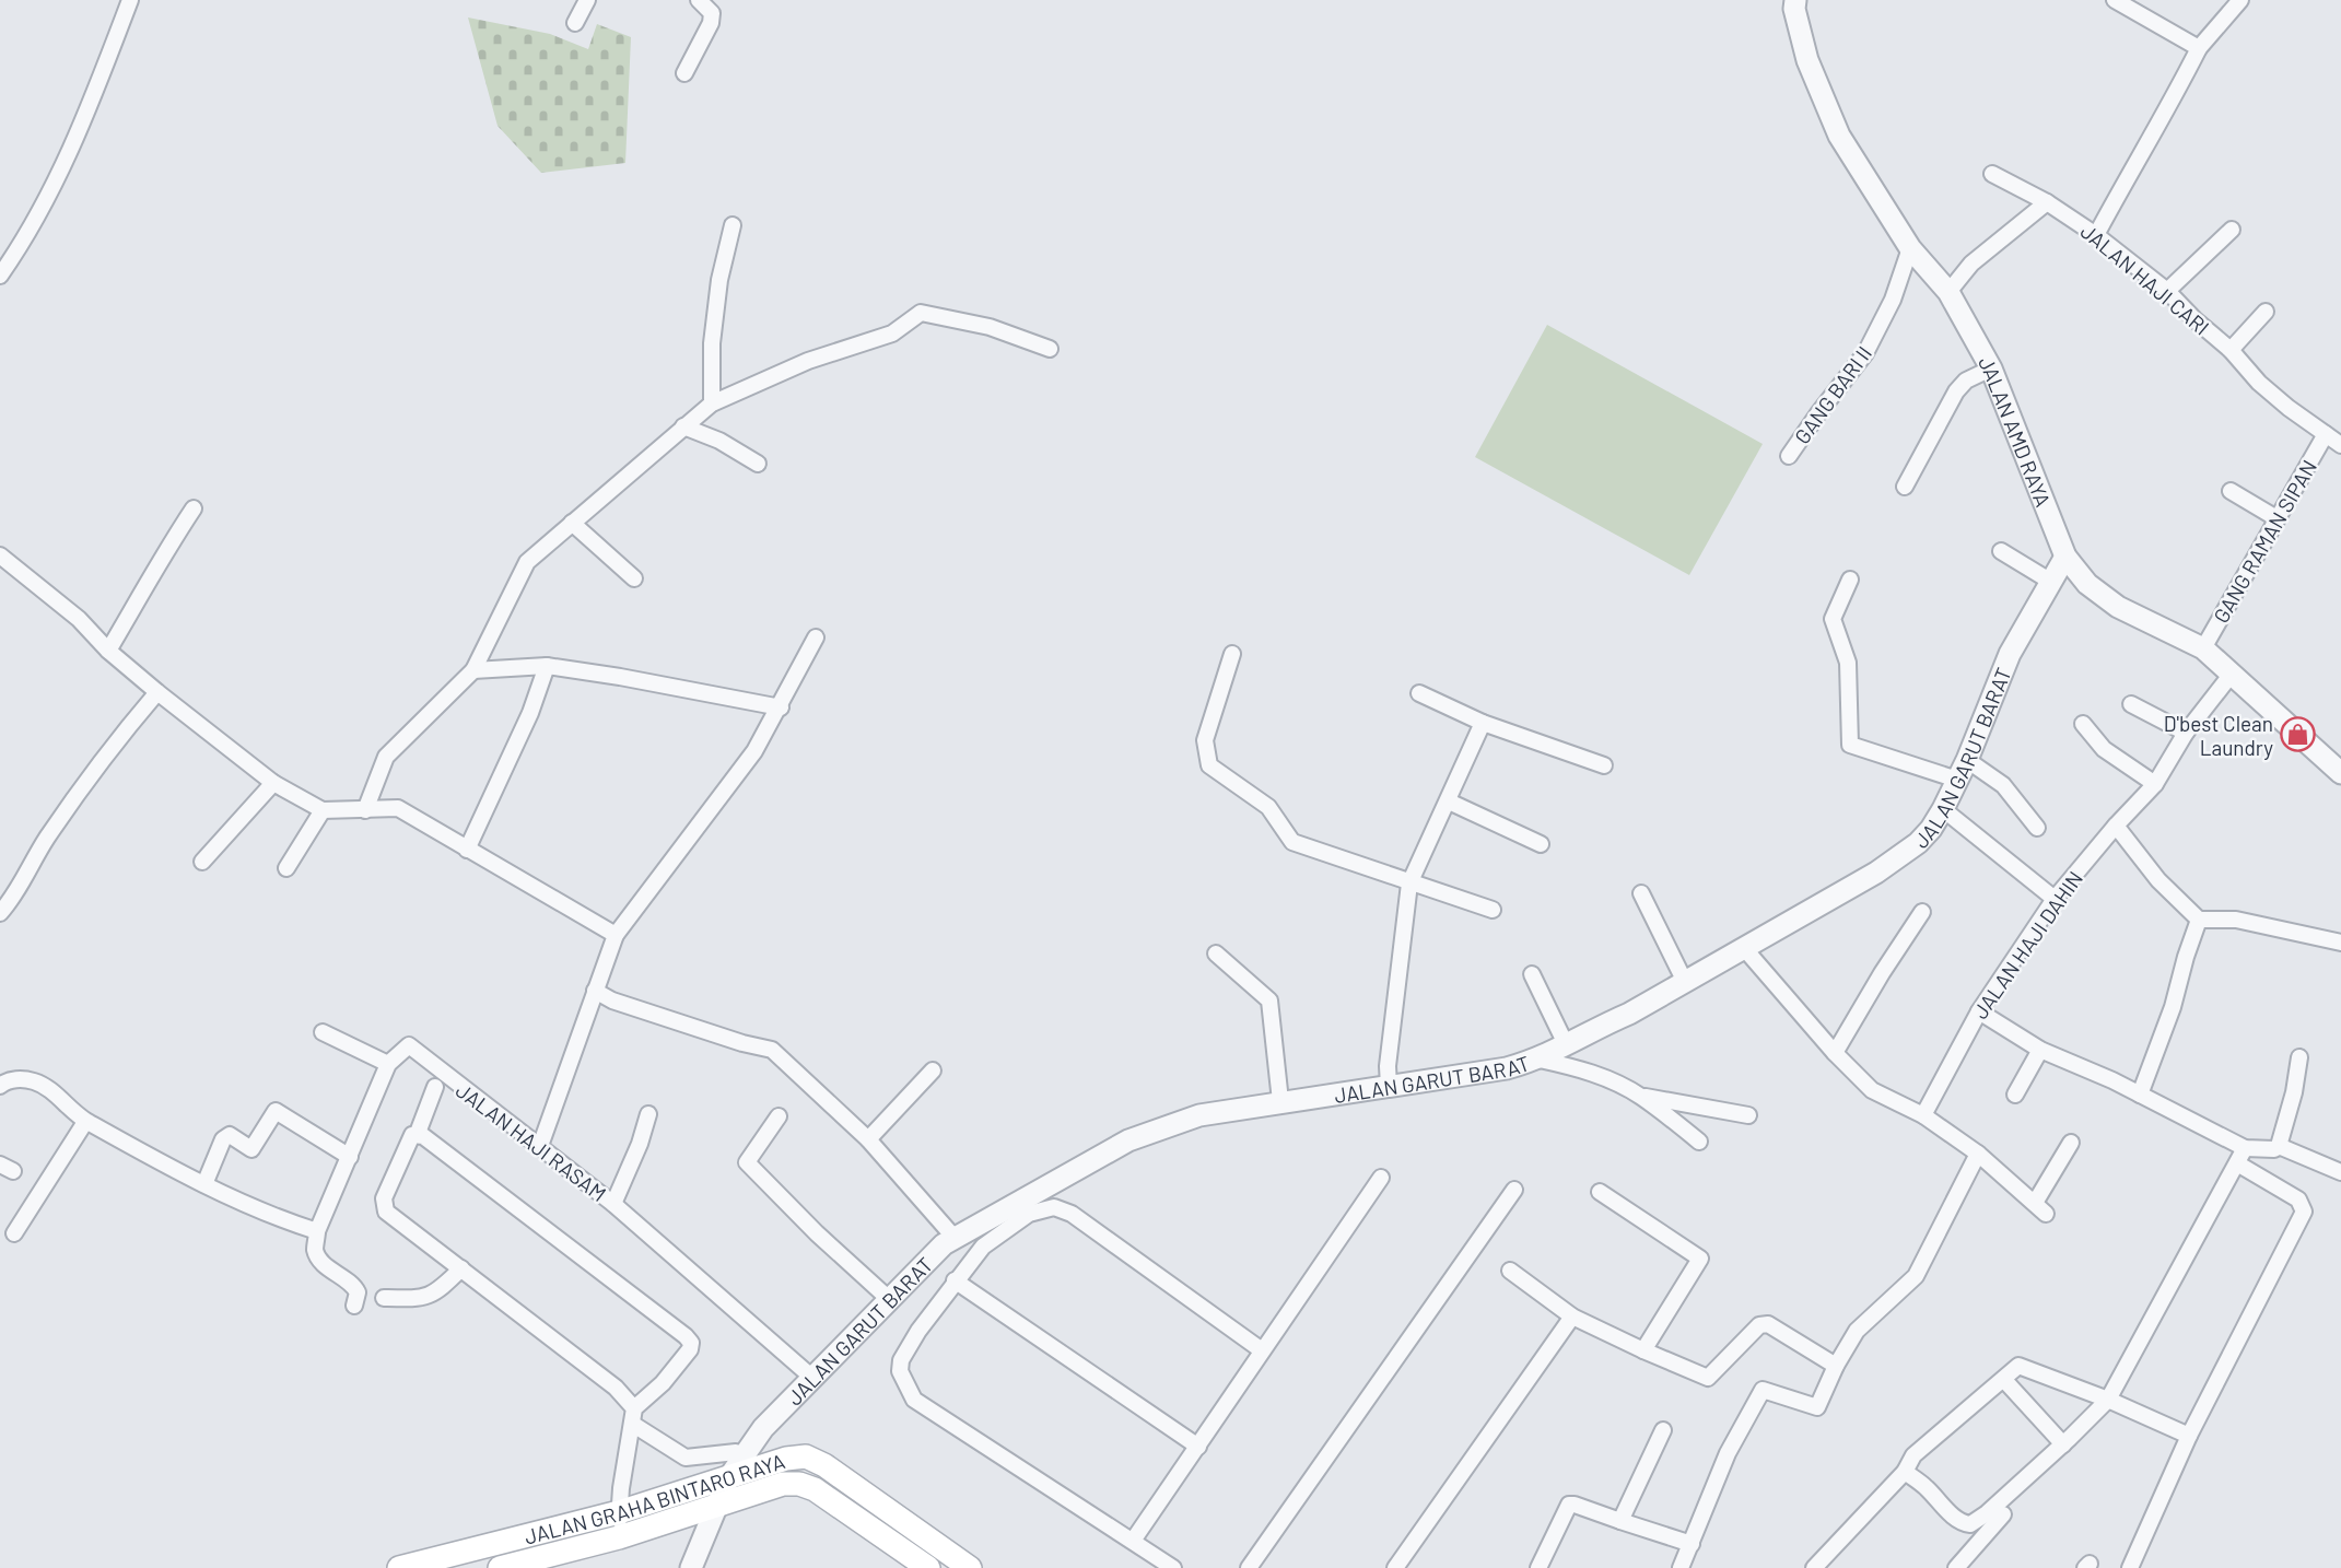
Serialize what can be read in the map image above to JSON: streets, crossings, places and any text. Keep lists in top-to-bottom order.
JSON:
{
  "streets": {
    "main road": ["JALAN GRAHA BINTARO RAYA"],
    "street": [
      "JALAN HAJI CARI",
      "GANG BARI II",
      "JALAN AMD RAYA",
      "GANG RAMAN SIPAN",
      "JALAN GARUT BARAT",
      "JALAN HAJI DAHIN",
      "JALAN HAJI RASAM"
    ]
  },
  "crossings": [
    ["JALAN HAJI CARI", "GANG RAMAN SIPAN"],
    ["GANG BARI II", "JALAN AMD RAYA"],
    ["JALAN AMD RAYA", "GANG RAMAN SIPAN"],
    ["JALAN AMD RAYA", "JALAN GARUT BARAT"],
    ["JALAN AMD RAYA", "JALAN HAJI DAHIN"],
    ["JALAN GARUT BARAT", "JALAN HAJI RASAM"],
    ["JALAN GARUT BARAT", "JALAN GRAHA BINTARO RAYA"]
  ],
  "places": {
    "shop": ["D'best Clean Laundry"]
  }
}
